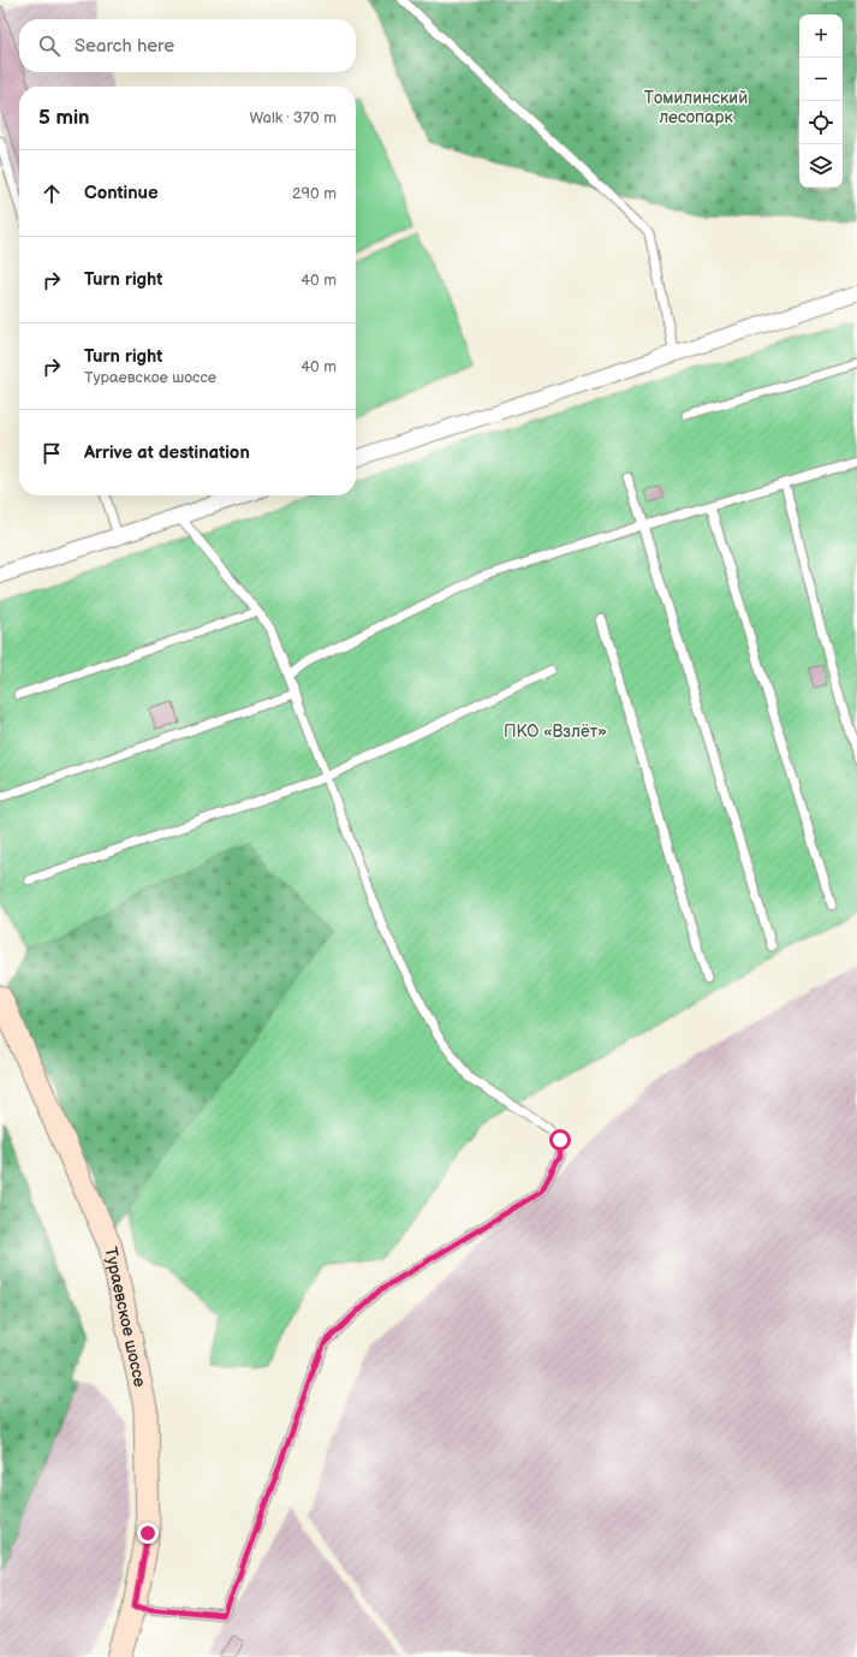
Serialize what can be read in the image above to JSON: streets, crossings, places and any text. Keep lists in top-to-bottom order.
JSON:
{
  "streets": {
    "main road": ["Тураевское шоссе"]
  },
  "parks": ["Томилинский лесопарк", "ПКО «Взлёт»"],
  "page": {
    "map_buttons": ["+", "−"],
    "search": "Search here",
    "heading": ["5 min", "Walk · 370 m"],
    "list": [
      ["Continue", "290 m"],
      ["Turn right", "40 m"],
      ["Turn right", "Тураевское шоссе", "40 m"],
      "Arrive at destination"
    ]
  }
}
